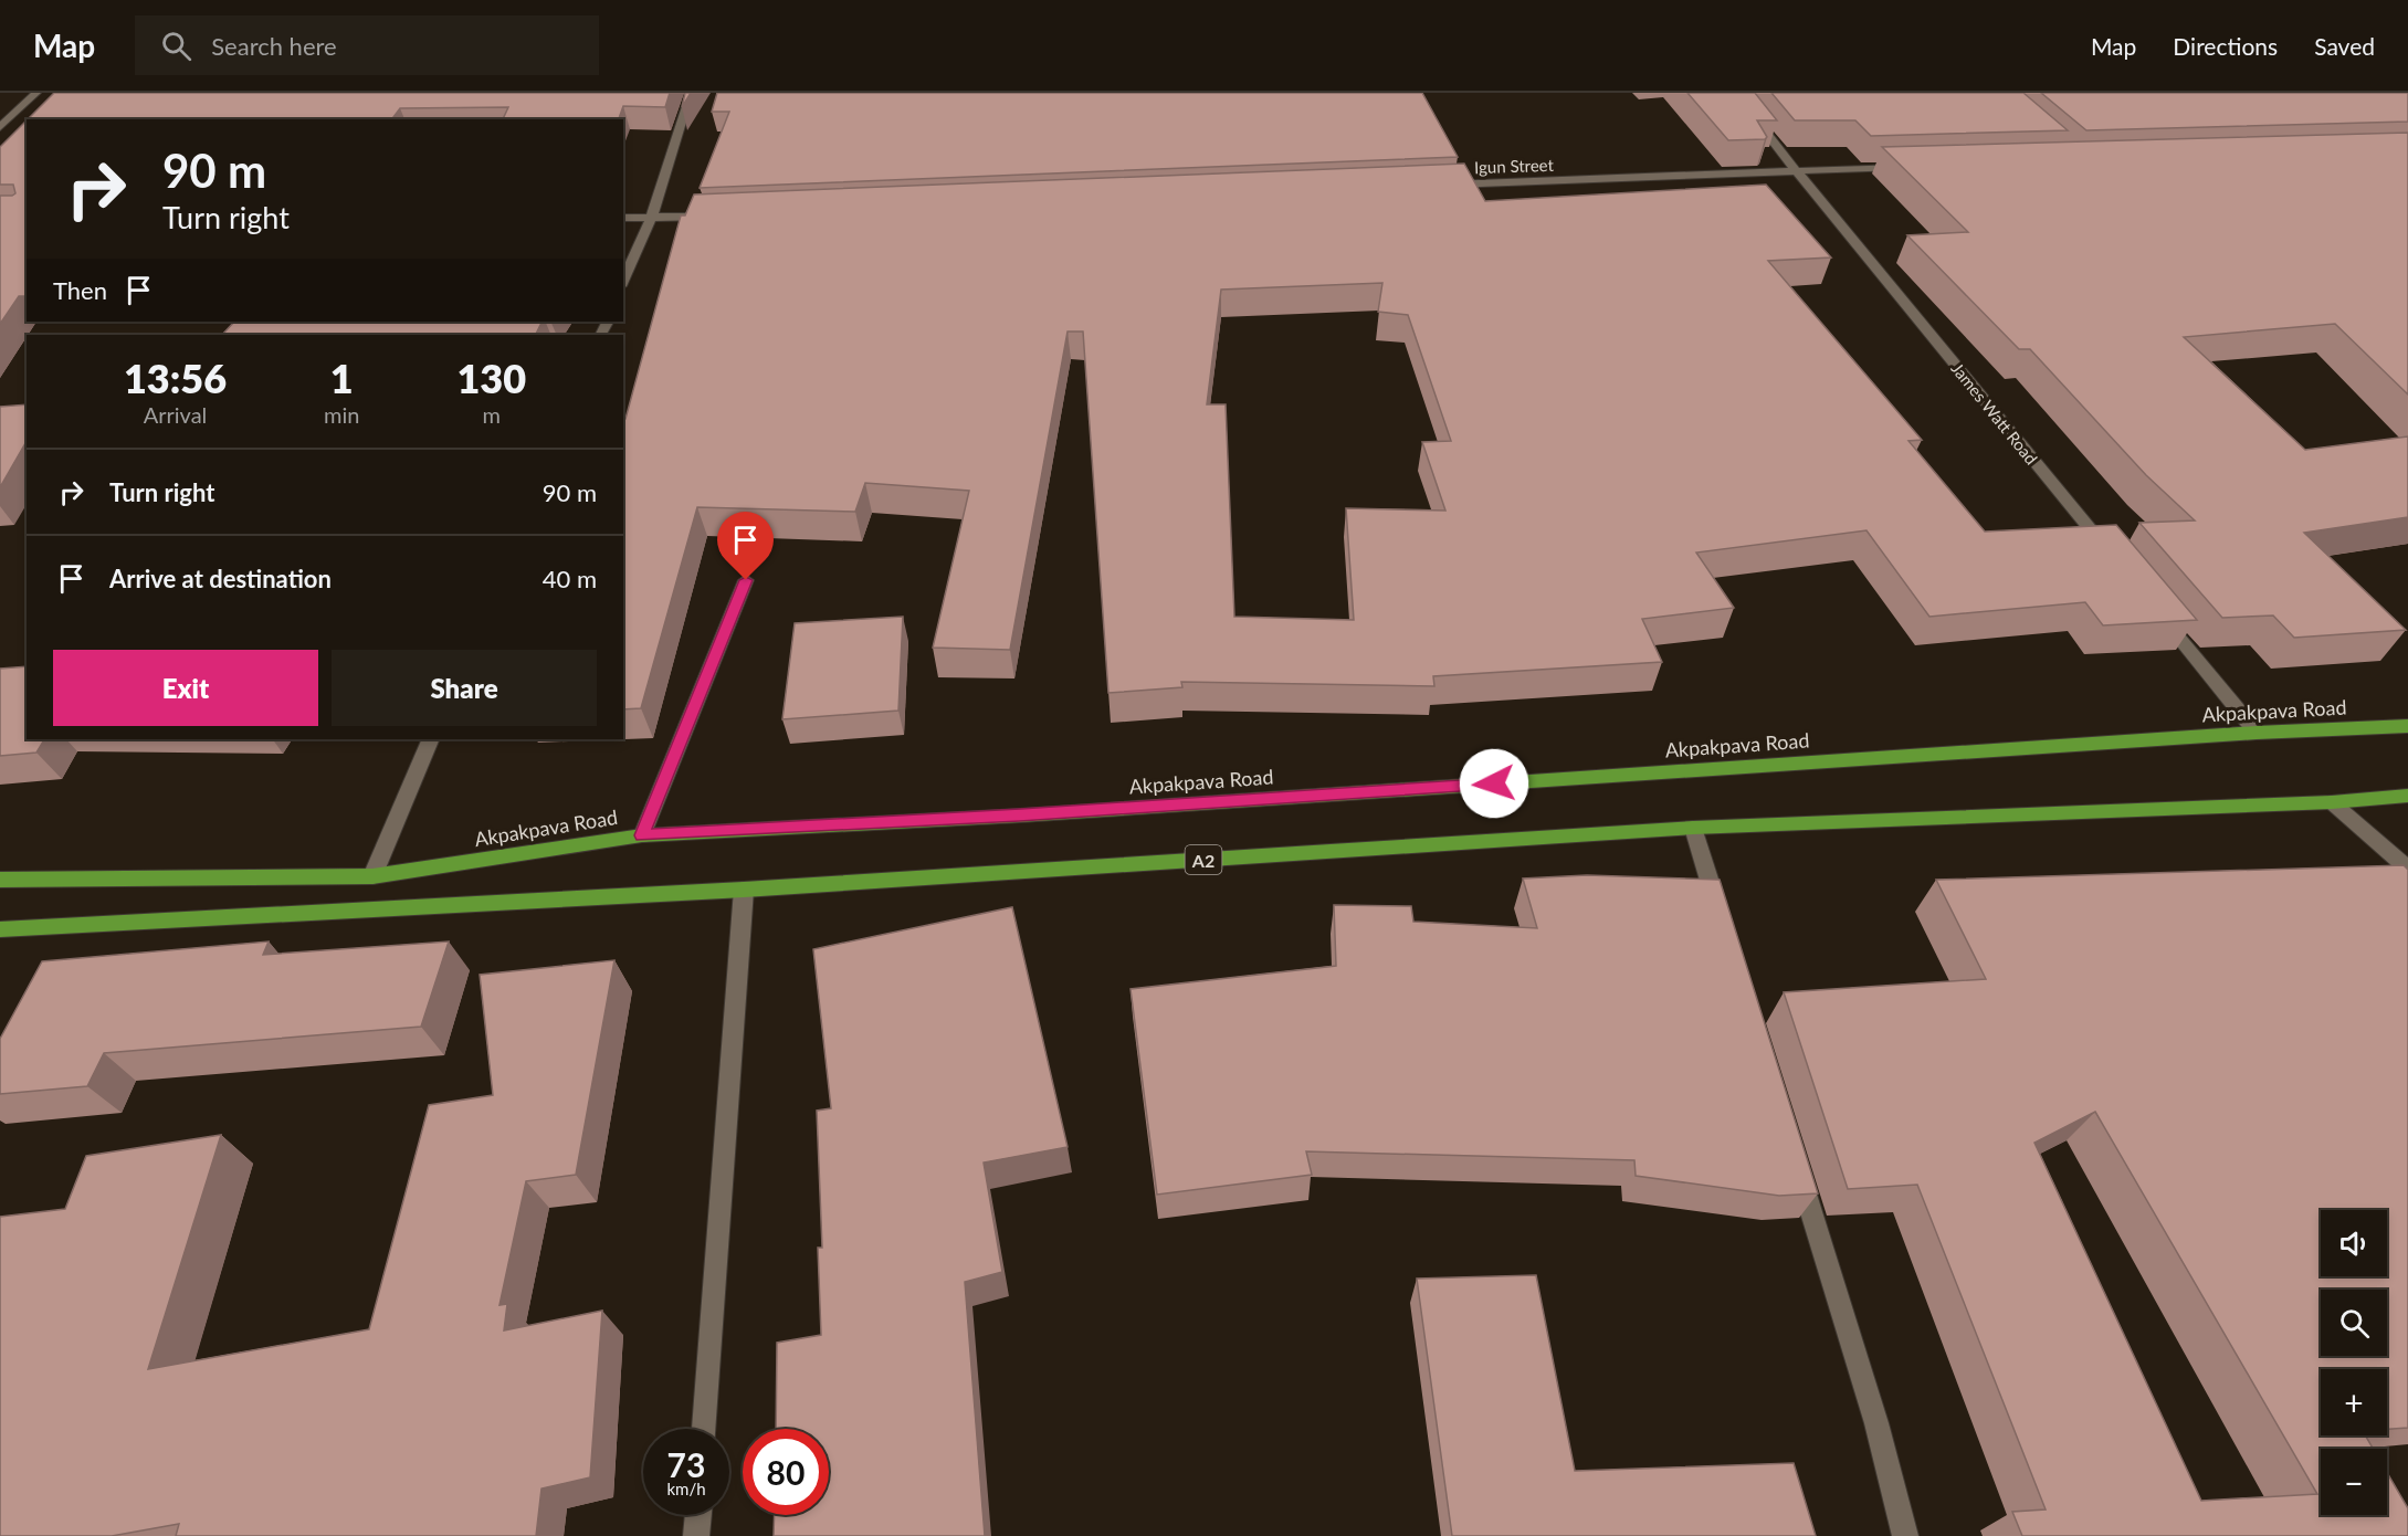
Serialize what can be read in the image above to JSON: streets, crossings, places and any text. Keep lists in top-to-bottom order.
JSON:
{
  "streets": {
    "highway": ["Akpakpava Road", "A2"],
    "street": ["Igun Street", "James Watt Road"]
  },
  "crossings": [
    ["Igun Street", "James Watt Road"]
  ],
  "page": {
    "header": "Map",
    "search": "Search here",
    "nav": ["Map", "Directions", "Saved"],
    "turn": ["90 m", "Turn right"],
    "then": "Then",
    "eta": [
      "13:56",
      "Arrival",
      "1",
      "min",
      "130",
      "m"
    ],
    "list": [
      {
        "name": "Turn right",
        "value": "90 m"
      },
      {
        "name": "Arrive at destination",
        "value": "40 m"
      }
    ],
    "buttons": ["Exit", "Share"],
    "map_buttons": ["+", "−"],
    "speed": "73 km/h",
    "limit": "80"
  }
}
